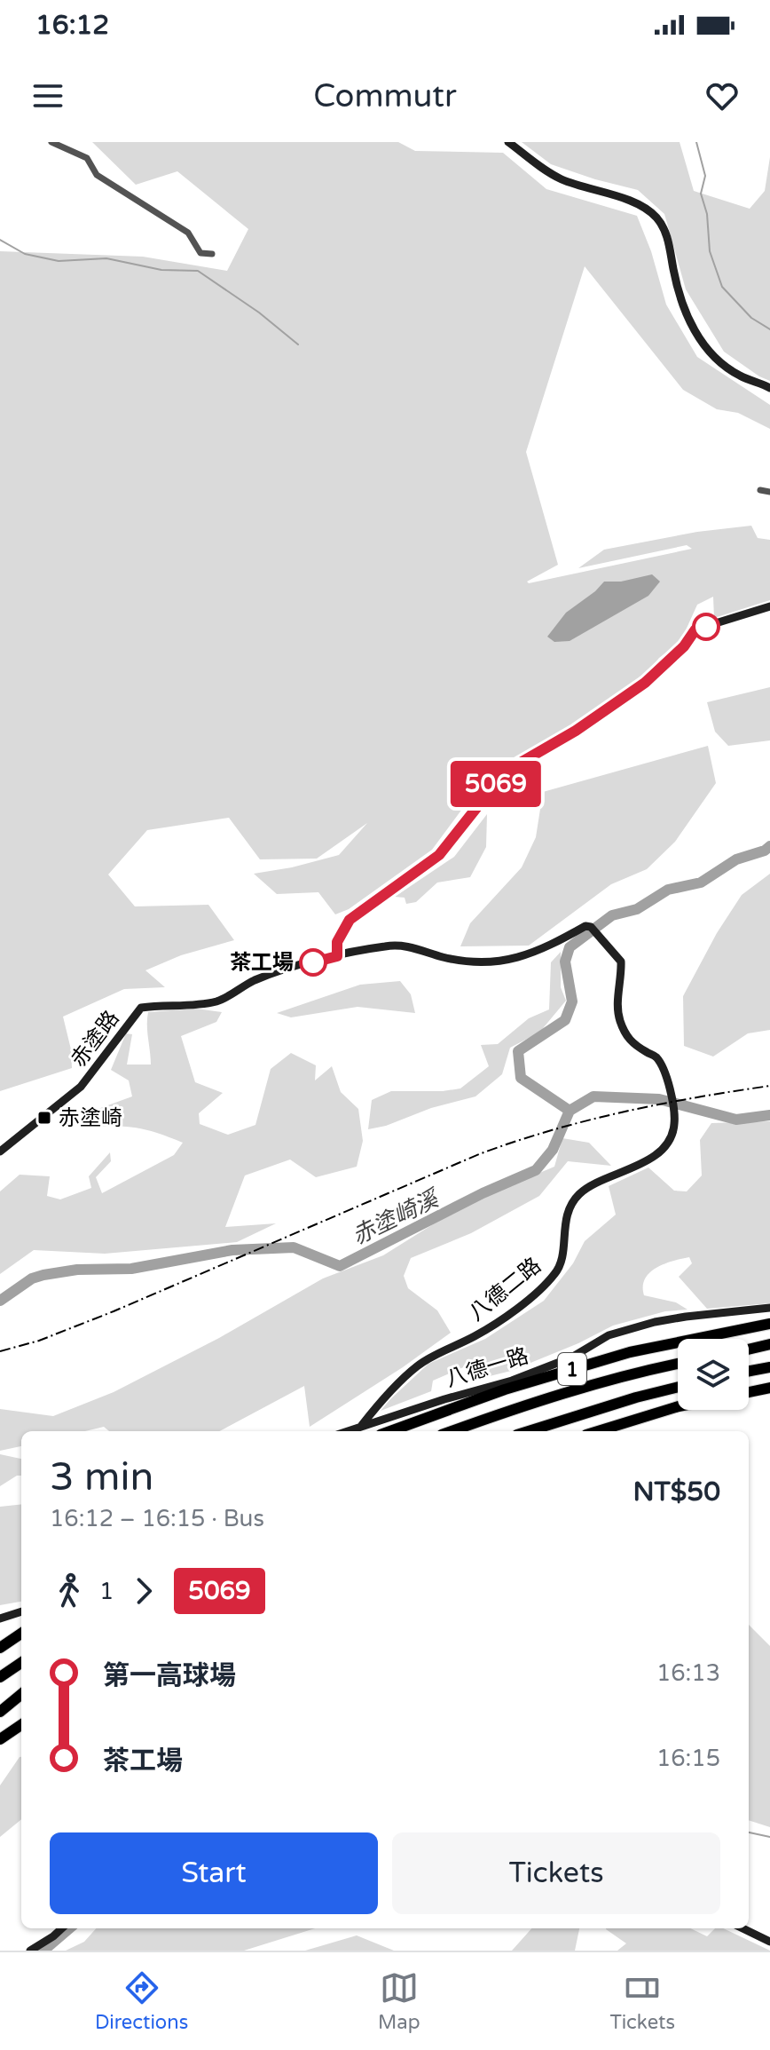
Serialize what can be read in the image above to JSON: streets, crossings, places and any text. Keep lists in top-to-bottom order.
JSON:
{
  "streets": {
    "highway": ["1"],
    "street": ["赤塗路", "八德二路", "八德一路"]
  },
  "crossings": [
    ["赤塗路", "八德二路"],
    ["八德二路", "八德一路"]
  ],
  "water": ["赤塗崎溪"],
  "places": {
    "other": ["茶工場"],
    "transit": ["赤塗崎"]
  },
  "lines": ["bus line 5069"],
  "page": {
    "status": "16:12",
    "header": "Commutr",
    "on_map": "5069",
    "heading": ["3 min", "16:12 – 16:15 · Bus", "NT$50"],
    "legs": ["1", "5069"],
    "list": [
      {
        "name": "第一高球場",
        "value": "16:13"
      },
      {
        "name": "茶工場",
        "value": "16:15"
      }
    ],
    "buttons": ["Start", "Tickets"],
    "tabs": ["Directions", "Map", "Tickets"]
  }
}
